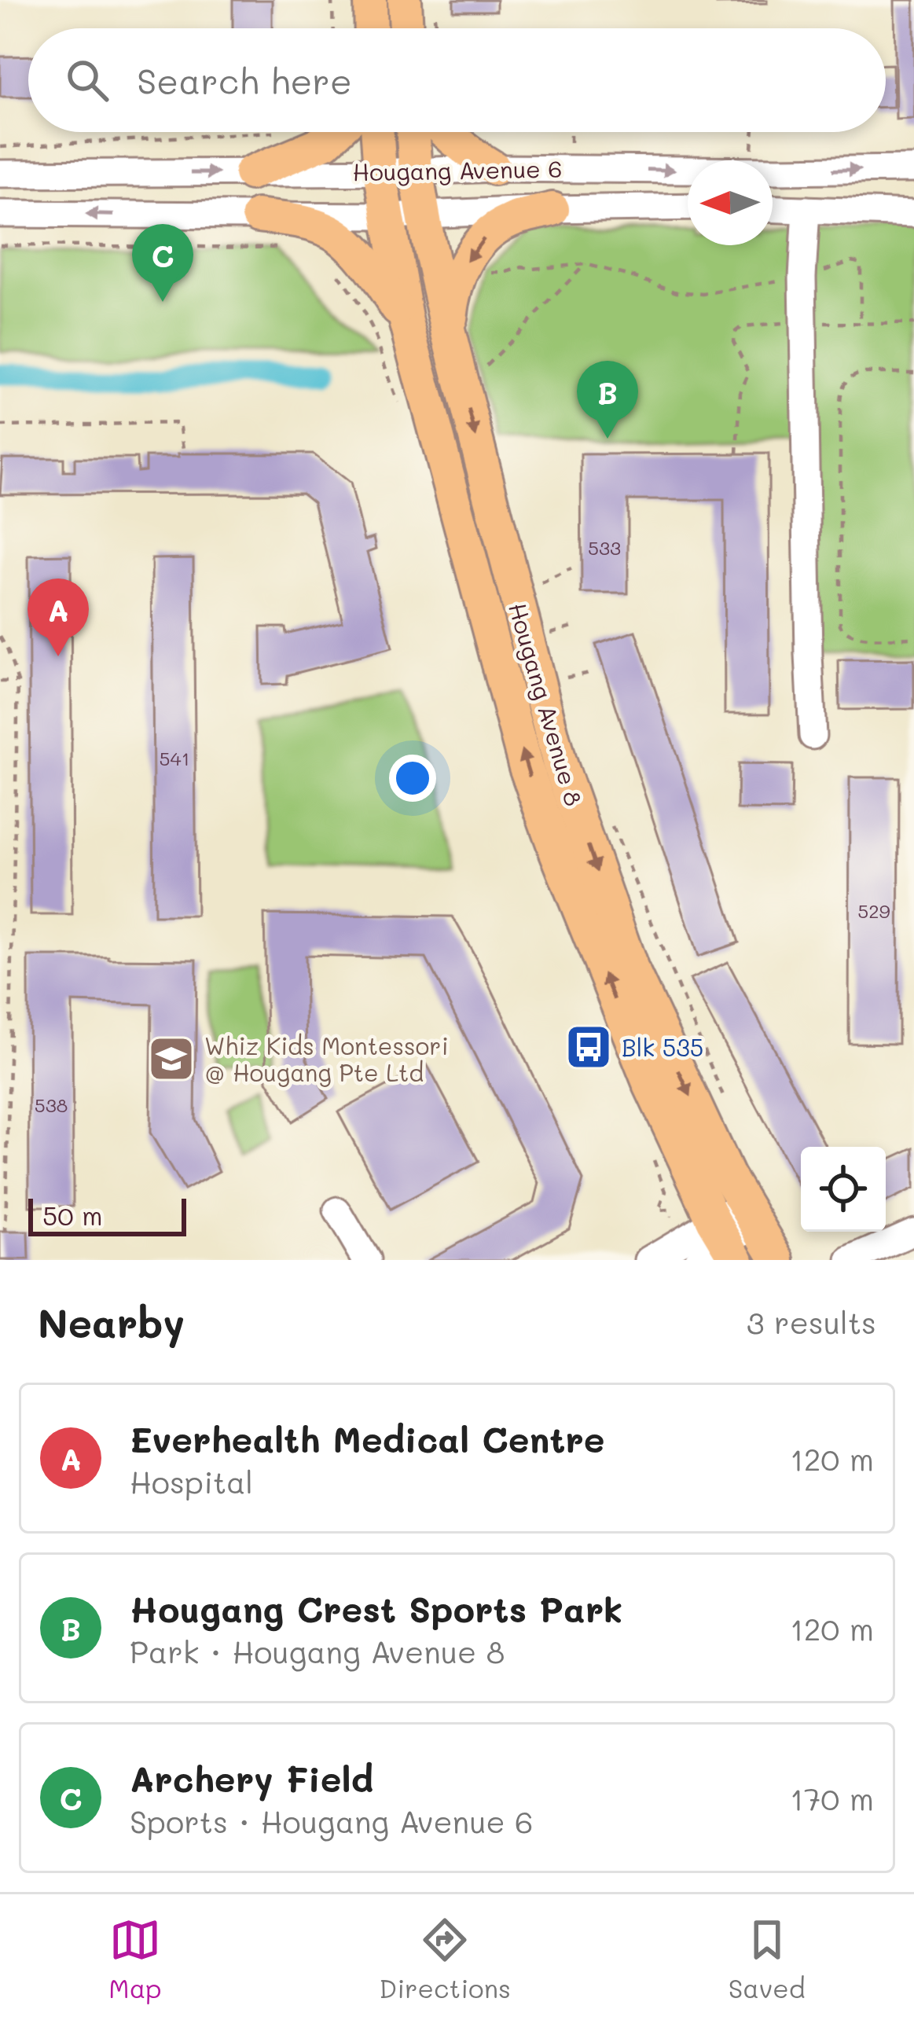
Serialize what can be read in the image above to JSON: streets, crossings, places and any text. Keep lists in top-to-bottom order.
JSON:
{
  "streets": {
    "main road": ["Hougang Avenue 8"],
    "street": ["Hougang Avenue 6"]
  },
  "crossings": [
    ["Hougang Avenue 6", "Hougang Avenue 8"]
  ],
  "places": {
    "bus stop": ["Blk 535"],
    "school or university": ["Whiz Kids Montessori @ Hougang Pte Ltd"]
  },
  "house_numbers": [
    "533",
    "541",
    "529",
    "538"
  ],
  "scale_bar": "50 m",
  "north": "left",
  "page": {
    "search": "Search here",
    "pins": ["C", "B", "A"],
    "scale": "50 m",
    "heading": ["Nearby", "3 results"],
    "list": [
      {
        "mark": "A",
        "name": "Everhealth Medical Centre",
        "note": "Hospital",
        "value": "120 m"
      },
      {
        "mark": "B",
        "name": "Hougang Crest Sports Park",
        "note": "Park · Hougang Avenue 8",
        "value": "120 m"
      },
      {
        "mark": "C",
        "name": "Archery Field",
        "note": "Sports · Hougang Avenue 6",
        "value": "170 m"
      }
    ],
    "nav": ["Map", "Directions", "Saved"]
  }
}
